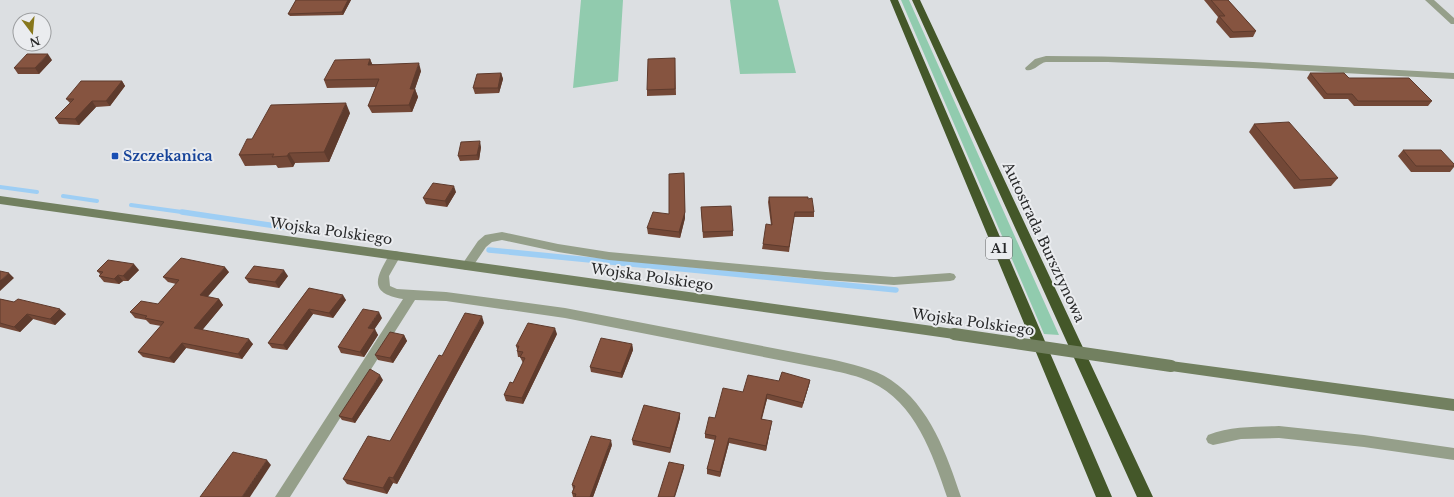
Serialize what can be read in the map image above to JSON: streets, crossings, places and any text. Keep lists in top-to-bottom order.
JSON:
{
  "streets": {
    "highway": ["Autostrada Bursztynowa", "A1"],
    "main road": ["Wojska Polskiego"]
  },
  "places": {
    "transit": ["Szczekanica"]
  },
  "north": "bottom"
}
